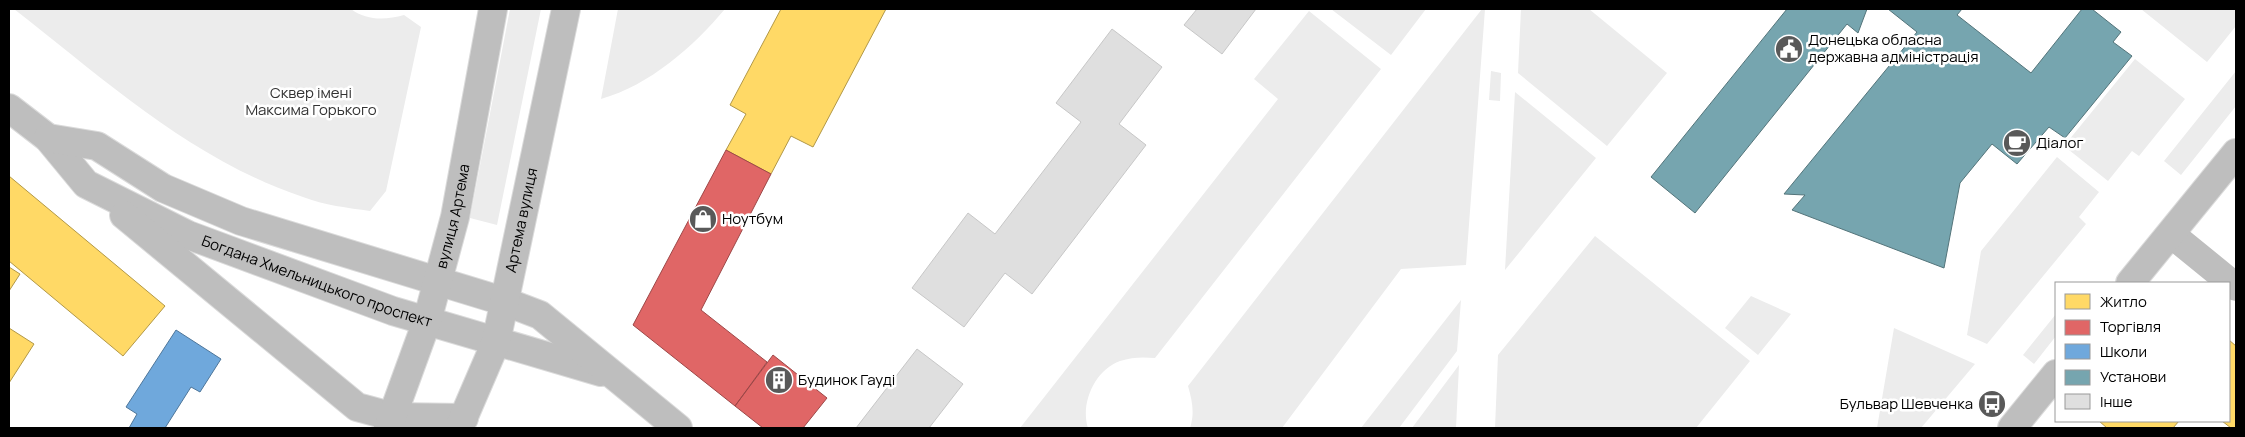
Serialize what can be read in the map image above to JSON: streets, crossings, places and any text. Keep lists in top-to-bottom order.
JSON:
{
  "streets": {
    "main road": ["вулиця Артема", "Артема вулиця", "Богдана Хмельницького проспект"]
  },
  "crossings": [
    ["вулиця Артема", "Богдана Хмельницького проспект"],
    ["Артема вулиця", "Богдана Хмельницького проспект"]
  ],
  "parks": ["Сквер імені Максима Горького"],
  "places": {
    "public building": ["Донецька обласна державна адміністрація"],
    "cafe": ["Діалог"],
    "shop": ["Ноутбум"],
    "building": ["Будинок Гауді"],
    "bus stop": ["Бульвар Шевченка"]
  },
  "legend": [
    "Житло",
    "Торгівля",
    "Школи",
    "Установи",
    "Інше"
  ]
}
